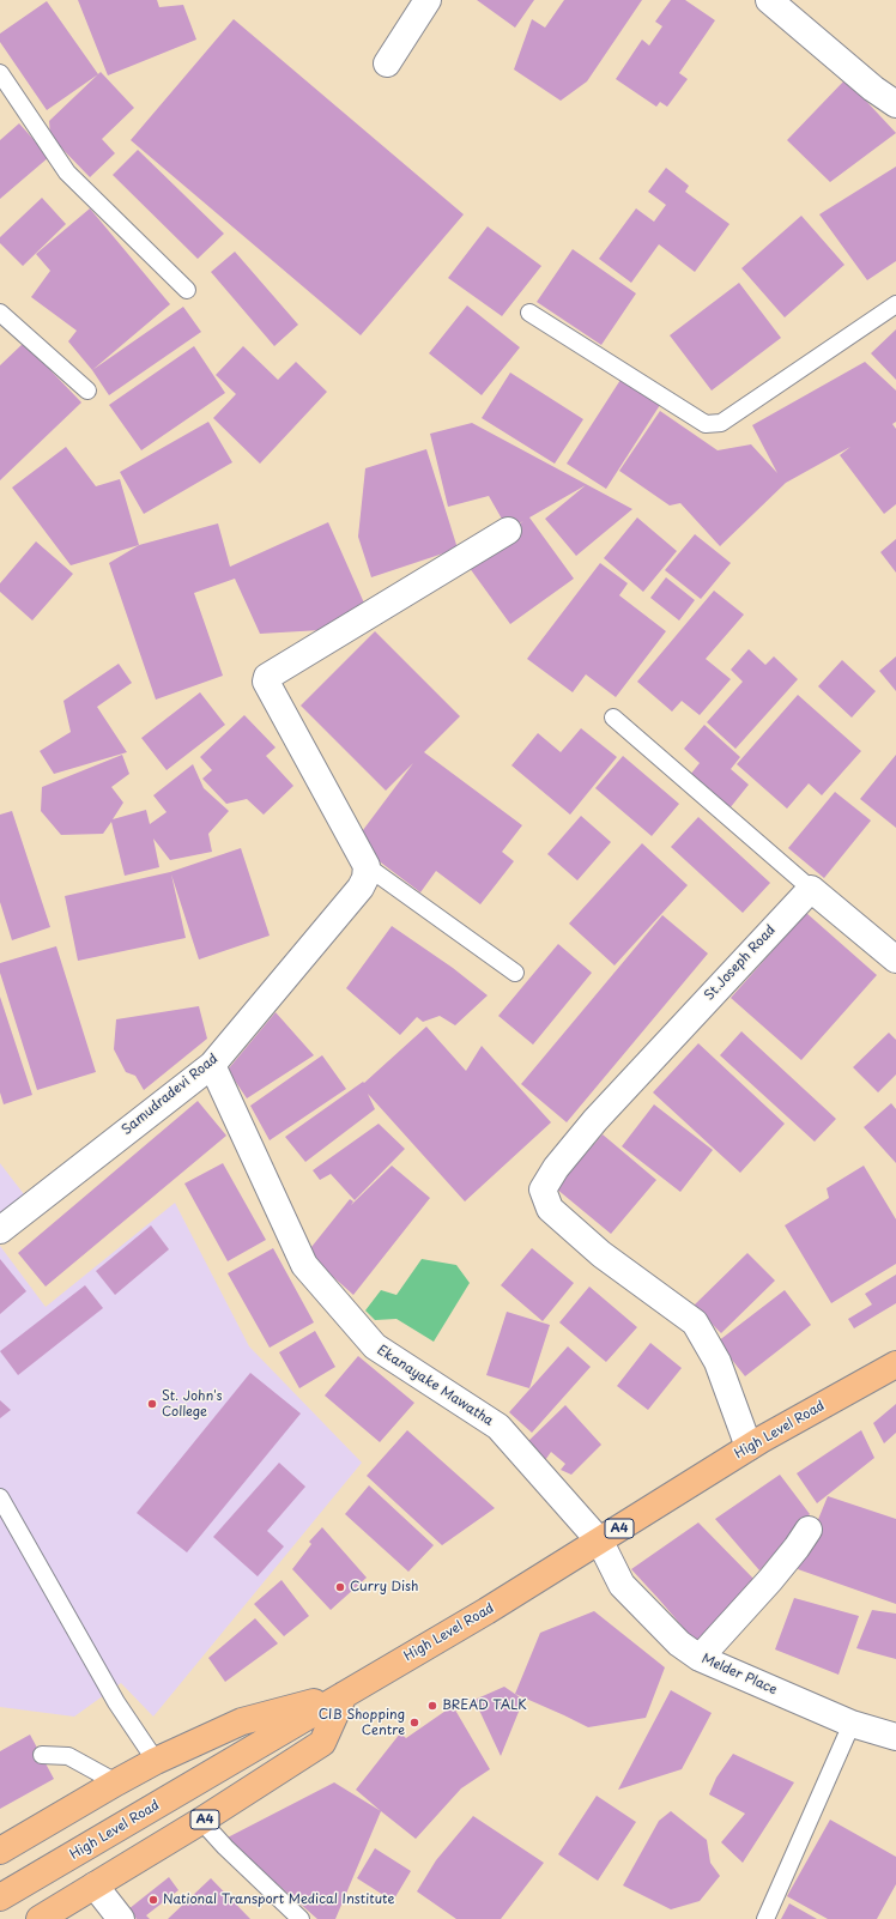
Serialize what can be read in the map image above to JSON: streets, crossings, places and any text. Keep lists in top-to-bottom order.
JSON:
{
  "streets": {
    "highway": ["High Level Road", "A4"],
    "street": [
      "St.Joseph Road",
      "Samudradevi Road",
      "Ekanayake Mawatha",
      "Melder Place"
    ]
  },
  "crossings": [
    ["St.Joseph Road", "High Level Road"],
    ["Samudradevi Road", "Ekanayake Mawatha"],
    ["Ekanayake Mawatha", "High Level Road"],
    ["Ekanayake Mawatha", "Melder Place"],
    ["High Level Road", "A4"],
    ["High Level Road", "Melder Place"]
  ],
  "places": [
    "St. John's College",
    "Curry Dish",
    "BREAD TALK",
    "CIB Shopping Centre",
    "National Transport Medical Institute"
  ]
}
